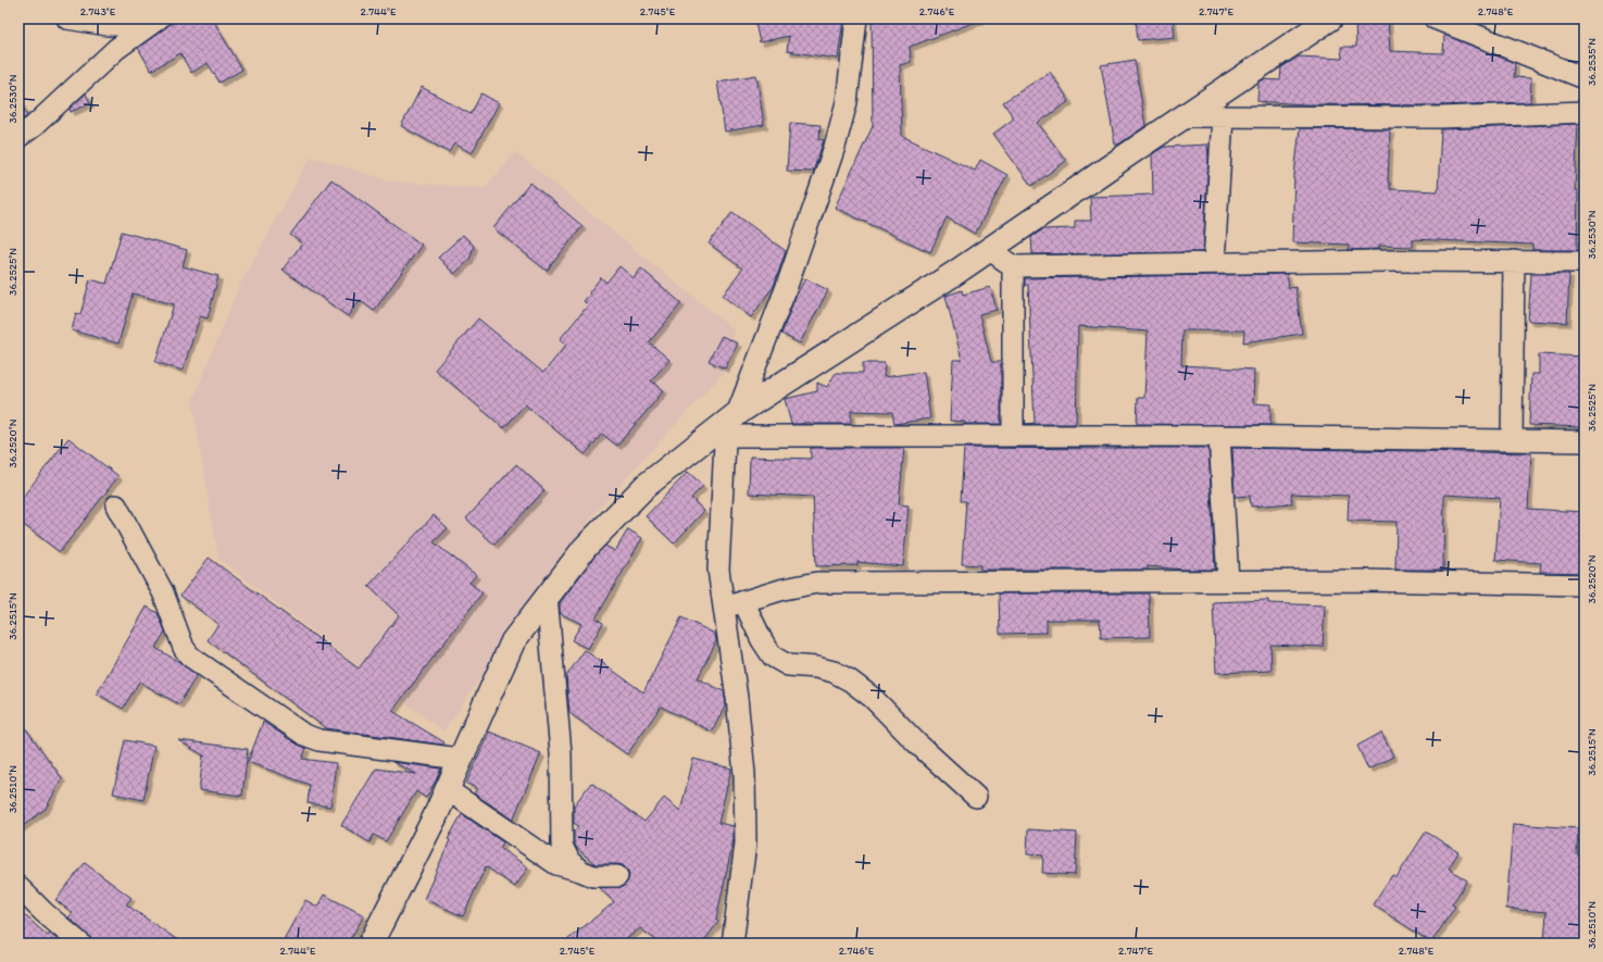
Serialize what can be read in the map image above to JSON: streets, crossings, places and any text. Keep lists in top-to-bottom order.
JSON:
{
  "coordinates": [
    "2.743°E",
    "2.744°E",
    "2.745°E",
    "2.746°E",
    "2.747°E",
    "2.748°E",
    "36.2535°N",
    "36.2530°N",
    "36.2525°N",
    "36.2520°N",
    "36.2515°N",
    "36.2510°N"
  ]
}
